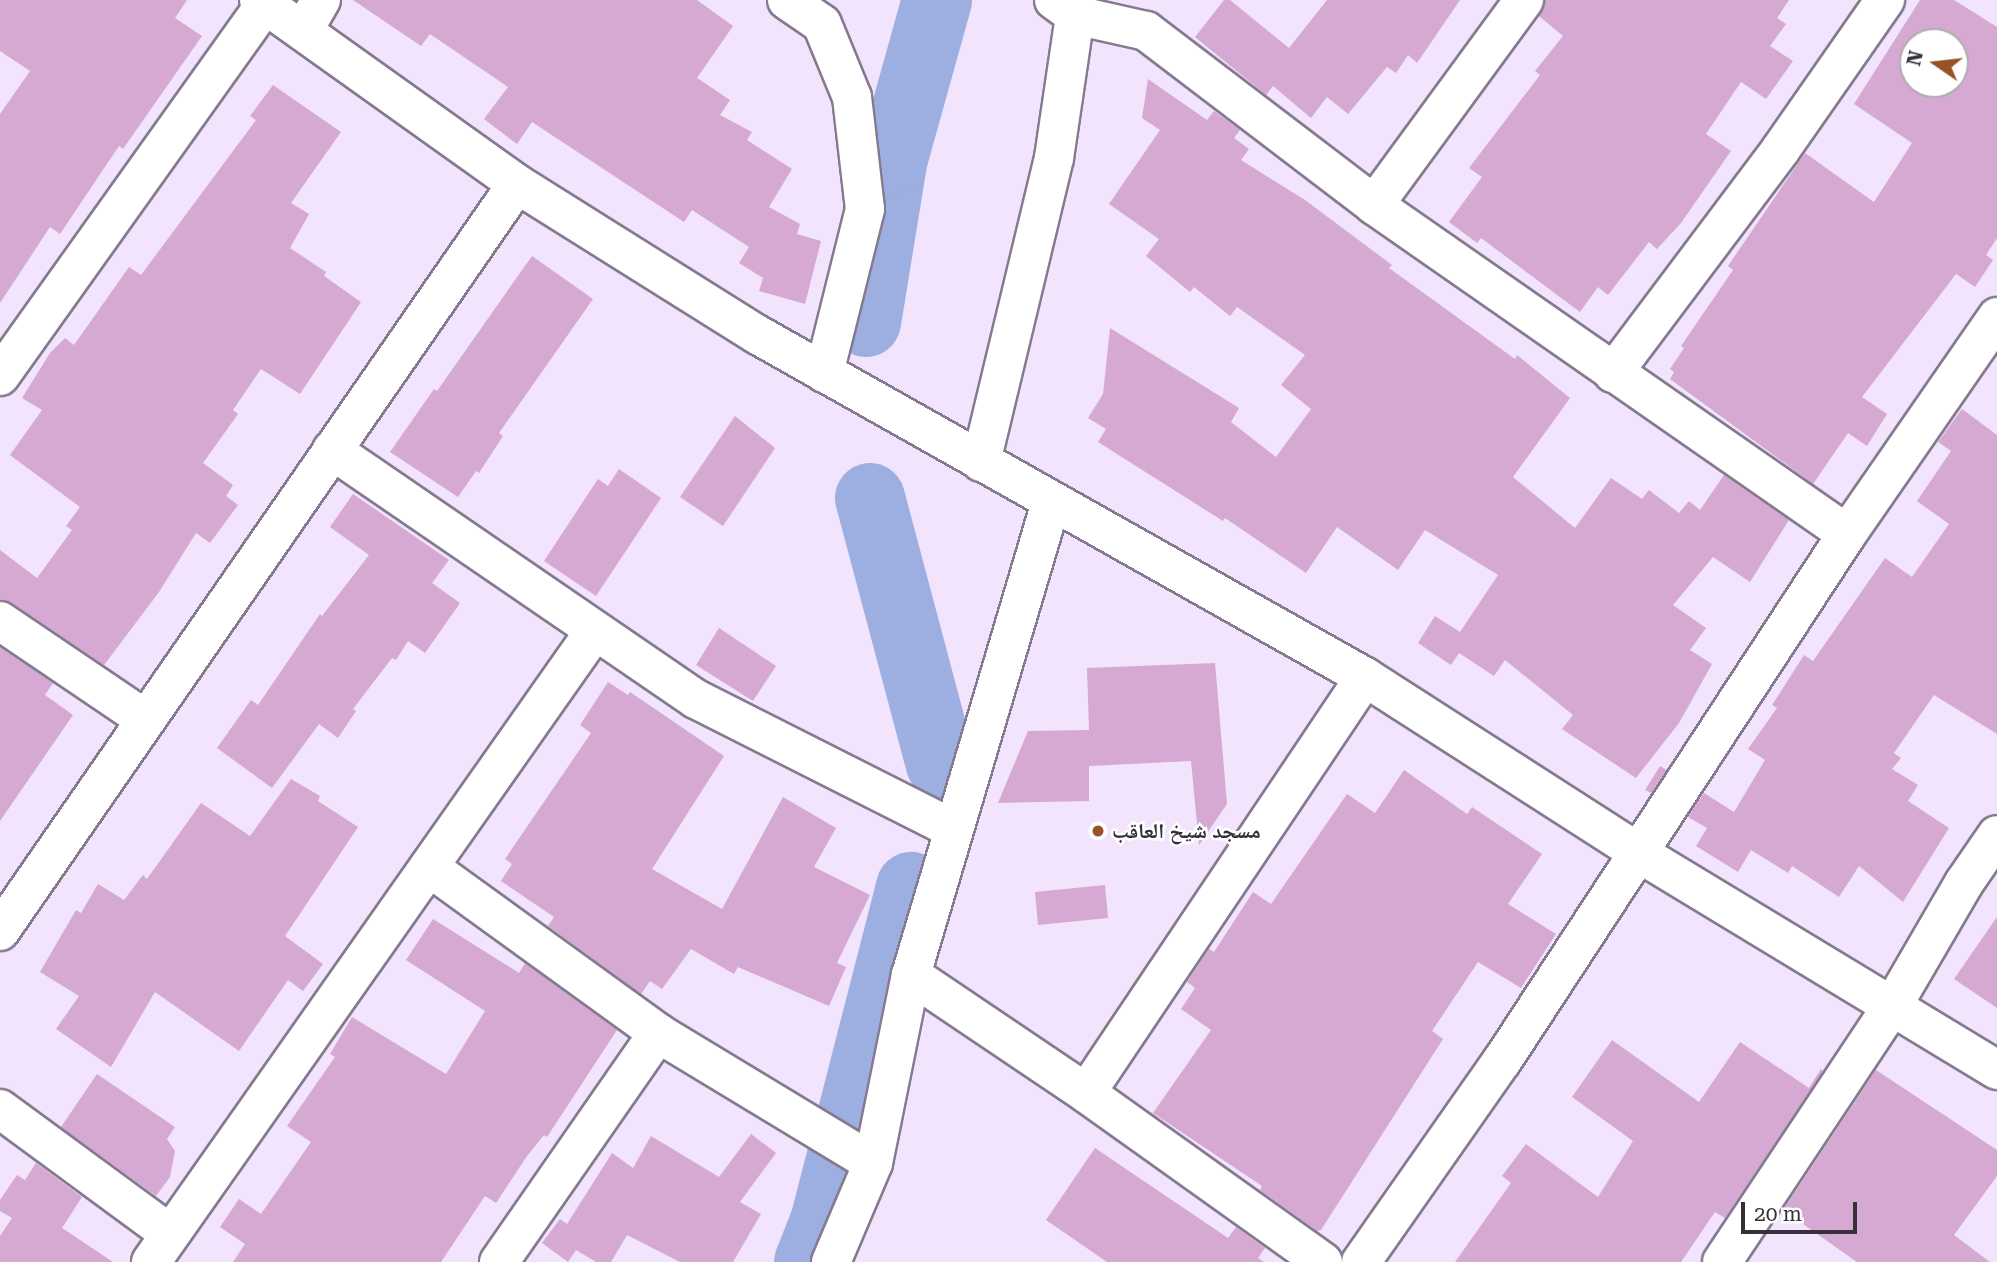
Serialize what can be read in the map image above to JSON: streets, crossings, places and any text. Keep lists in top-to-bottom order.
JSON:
{
  "places": ["مسجد شيخ العاقب"],
  "scale_bar": "20 m",
  "north": "left"
}
